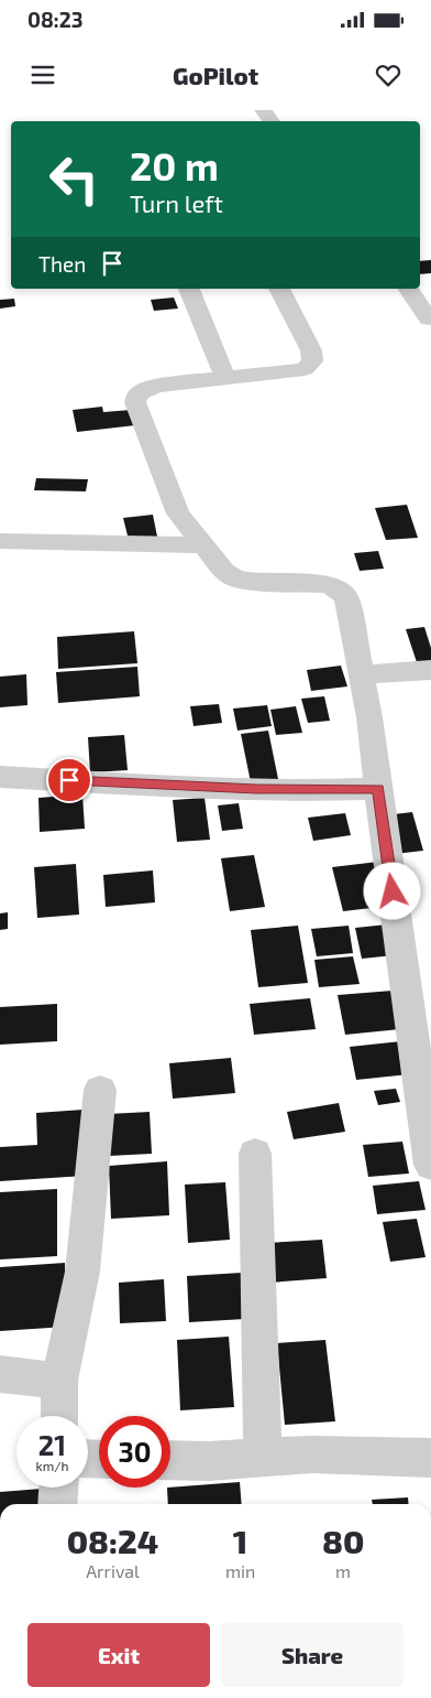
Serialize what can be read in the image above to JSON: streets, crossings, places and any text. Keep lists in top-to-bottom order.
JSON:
{
  "page": {
    "status": "08:23",
    "header": "GoPilot",
    "turn": ["20 m", "Turn left"],
    "then": "Then",
    "speed": "21 km/h",
    "limit": "30",
    "eta": [
      "08:24",
      "Arrival",
      "1",
      "min",
      "80",
      "m"
    ],
    "buttons": ["Exit", "Share"]
  }
}
